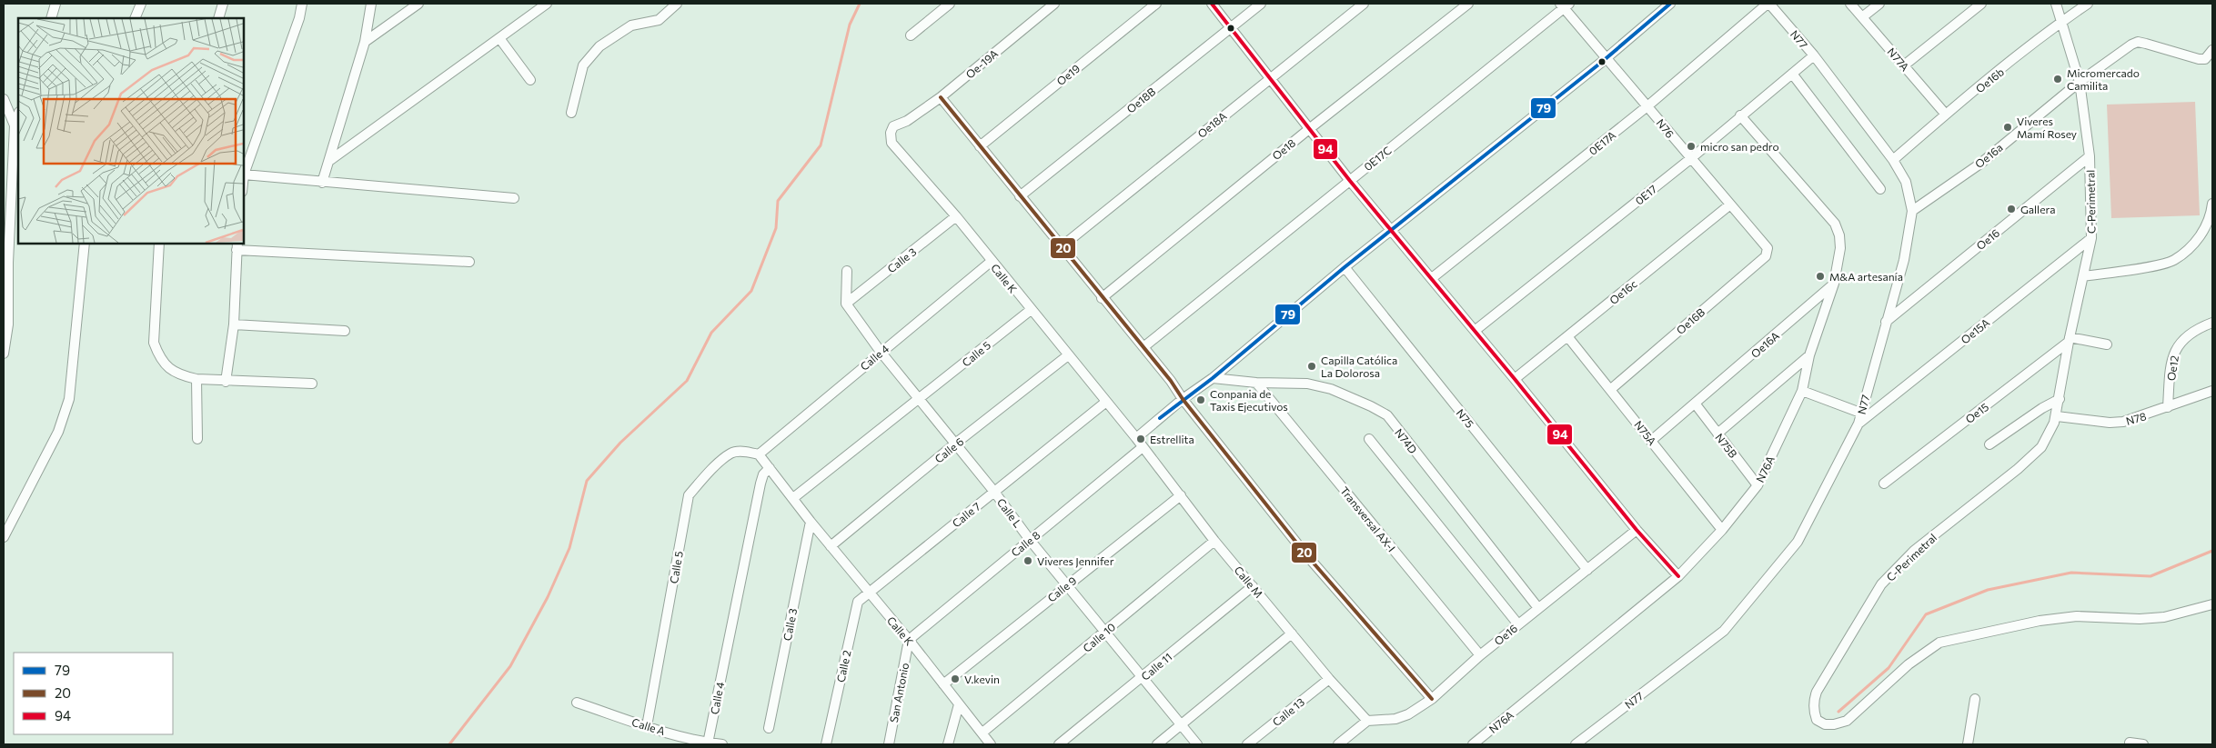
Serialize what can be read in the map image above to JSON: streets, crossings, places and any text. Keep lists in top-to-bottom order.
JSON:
{
  "streets": {
    "street": [
      "N77",
      "N77A",
      "Oe-19A",
      "Oe19",
      "Oe16b",
      "Oe18B",
      "Oe18A",
      "N76",
      "0E17A",
      "Oe18",
      "Oe16a",
      "0E17C",
      "0E17",
      "C-Perimetral",
      "Oe16",
      "Calle 3",
      "Calle K",
      "Oe16c",
      "Oe16B",
      "Oe15A",
      "Oe16A",
      "Calle 5",
      "Calle 4",
      "Oe12",
      "Oe15",
      "N75",
      "N78",
      "N75A",
      "N74D",
      "N75B",
      "Calle 6",
      "N76A",
      "Calle L",
      "Calle 7",
      "Transversal AX-I",
      "Calle 8",
      "Calle M",
      "Calle 9",
      "Calle 10",
      "Calle 2",
      "Calle 11",
      "San Antonio",
      "Calle 13",
      "Calle A"
    ]
  },
  "crossings": [
    ["N77", "Oe16b"],
    ["N77", "0E17A"],
    ["N77", "Oe16a"],
    ["N77", "0E17"],
    ["N77", "Oe16"],
    ["N77", "Oe15A"],
    ["N77A", "Oe16b"],
    ["Oe-19A", "Calle K"],
    ["Oe16b", "C-Perimetral"],
    ["N76", "0E17A"],
    ["N76", "0E17C"],
    ["N76", "0E17"],
    ["N76", "Oe16c"],
    ["N76", "Oe16B"],
    ["Oe16a", "C-Perimetral"],
    ["0E17", "N76A"],
    ["C-Perimetral", "Oe16"],
    ["C-Perimetral", "Oe15A"],
    ["C-Perimetral", "Oe15"],
    ["C-Perimetral", "N78"],
    ["Oe16", "N75"],
    ["Oe16", "N74D"],
    ["Oe16", "Transversal AX-I"],
    ["Oe16", "Calle M"],
    ["Calle 3", "Calle K"],
    ["Calle 3", "Calle L"],
    ["Calle K", "Calle 5"],
    ["Calle K", "Calle 4"],
    ["Calle K", "Calle 6"],
    ["Calle K", "Calle 7"],
    ["Calle K", "Calle 8"],
    ["Calle K", "Calle M"],
    ["Calle K", "Calle 9"],
    ["Calle K", "Calle 10"],
    ["Calle K", "Calle 2"],
    ["Calle K", "San Antonio"],
    ["Oe16c", "N75A"],
    ["Oe16B", "N75A"],
    ["Oe16A", "N75A"],
    ["Oe16A", "N75B"],
    ["Oe16A", "N76A"],
    ["Calle 5", "Calle 4"],
    ["Calle 5", "Calle L"],
    ["Calle 5", "Calle A"],
    ["Calle 4", "Calle L"],
    ["Calle 4", "Calle A"],
    ["Oe12", "N78"],
    ["N75A", "N76A"],
    ["N74D", "Transversal AX-I"],
    ["N75B", "N76A"],
    ["Calle 6", "Calle L"],
    ["Calle L", "Calle 7"],
    ["Calle L", "Calle 8"],
    ["Calle L", "Calle 9"],
    ["Calle L", "Calle 10"],
    ["Calle L", "Calle 11"],
    ["Calle 7", "Calle 2"],
    ["Calle 8", "Calle M"],
    ["Calle 8", "San Antonio"],
    ["Calle M", "Calle 9"],
    ["Calle M", "Calle 10"],
    ["Calle M", "Calle 11"],
    ["Calle M", "Calle 13"]
  ],
  "places": [
    "Micromercado Camilita",
    "Viveres Mamí Rosey",
    "micro san pedro",
    "Gallera",
    "M&A artesanía",
    "Capilla Católica La Dolorosa",
    "Conpania de Taxis Ejecutivos",
    "Estrellita",
    "Viveres Jennifer",
    "V.kevin"
  ],
  "lines": ["transit line 79", "transit line 94", "transit line 20"],
  "legend": ["79", "20", "94"]
}
